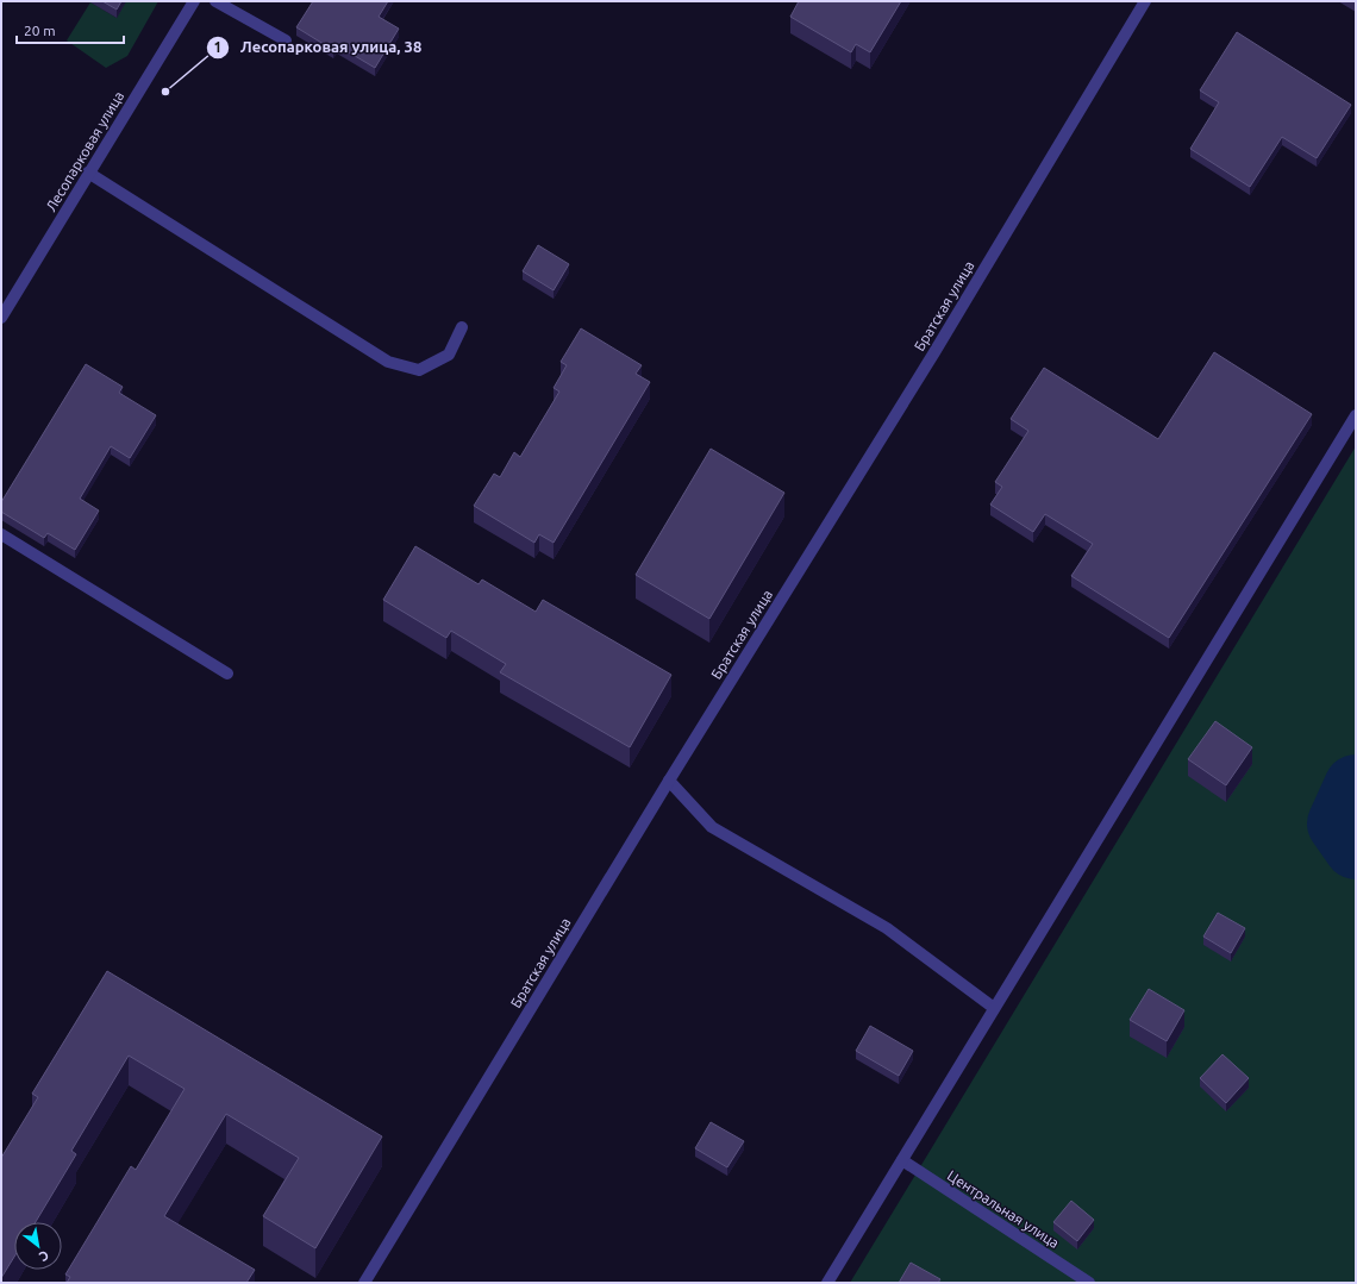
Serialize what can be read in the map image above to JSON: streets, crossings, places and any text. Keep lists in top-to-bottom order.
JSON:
{
  "streets": {
    "street": ["Лесопарковая улица", "Братская улица", "Центральная улица"]
  },
  "places": ["Лесопарковая улица, 38"],
  "scale_bar": "20 m",
  "north": "bottom right"
}
